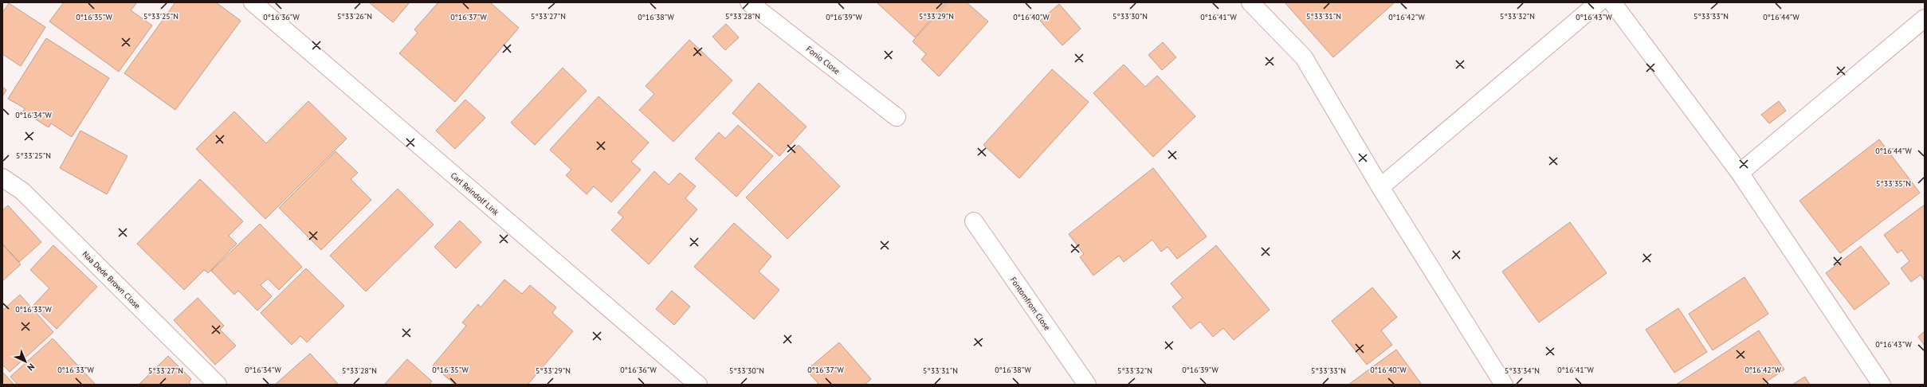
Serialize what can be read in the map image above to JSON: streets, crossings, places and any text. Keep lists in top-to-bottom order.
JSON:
{
  "streets": {
    "street": [
      "Fonio Close",
      "Carl Reindolf Link",
      "Naa Dede Brown Close",
      "Fontomfrom Close"
    ]
  },
  "north": "bottom right",
  "coordinates": [
    "5°33'25\"N",
    "5°33'26\"N",
    "5°33'27\"N",
    "5°33'28\"N",
    "5°33'29\"N",
    "5°33'30\"N",
    "5°33'31\"N",
    "5°33'32\"N",
    "5°33'33\"N",
    "0°16'35\"W",
    "0°16'36\"W",
    "0°16'37\"W",
    "0°16'38\"W",
    "0°16'39\"W",
    "0°16'40\"W",
    "0°16'41\"W",
    "0°16'42\"W",
    "0°16'43\"W",
    "0°16'44\"W",
    "0°16'34\"W",
    "5°33'35\"N",
    "0°16'33\"W",
    "5°33'34\"N"
  ]
}
